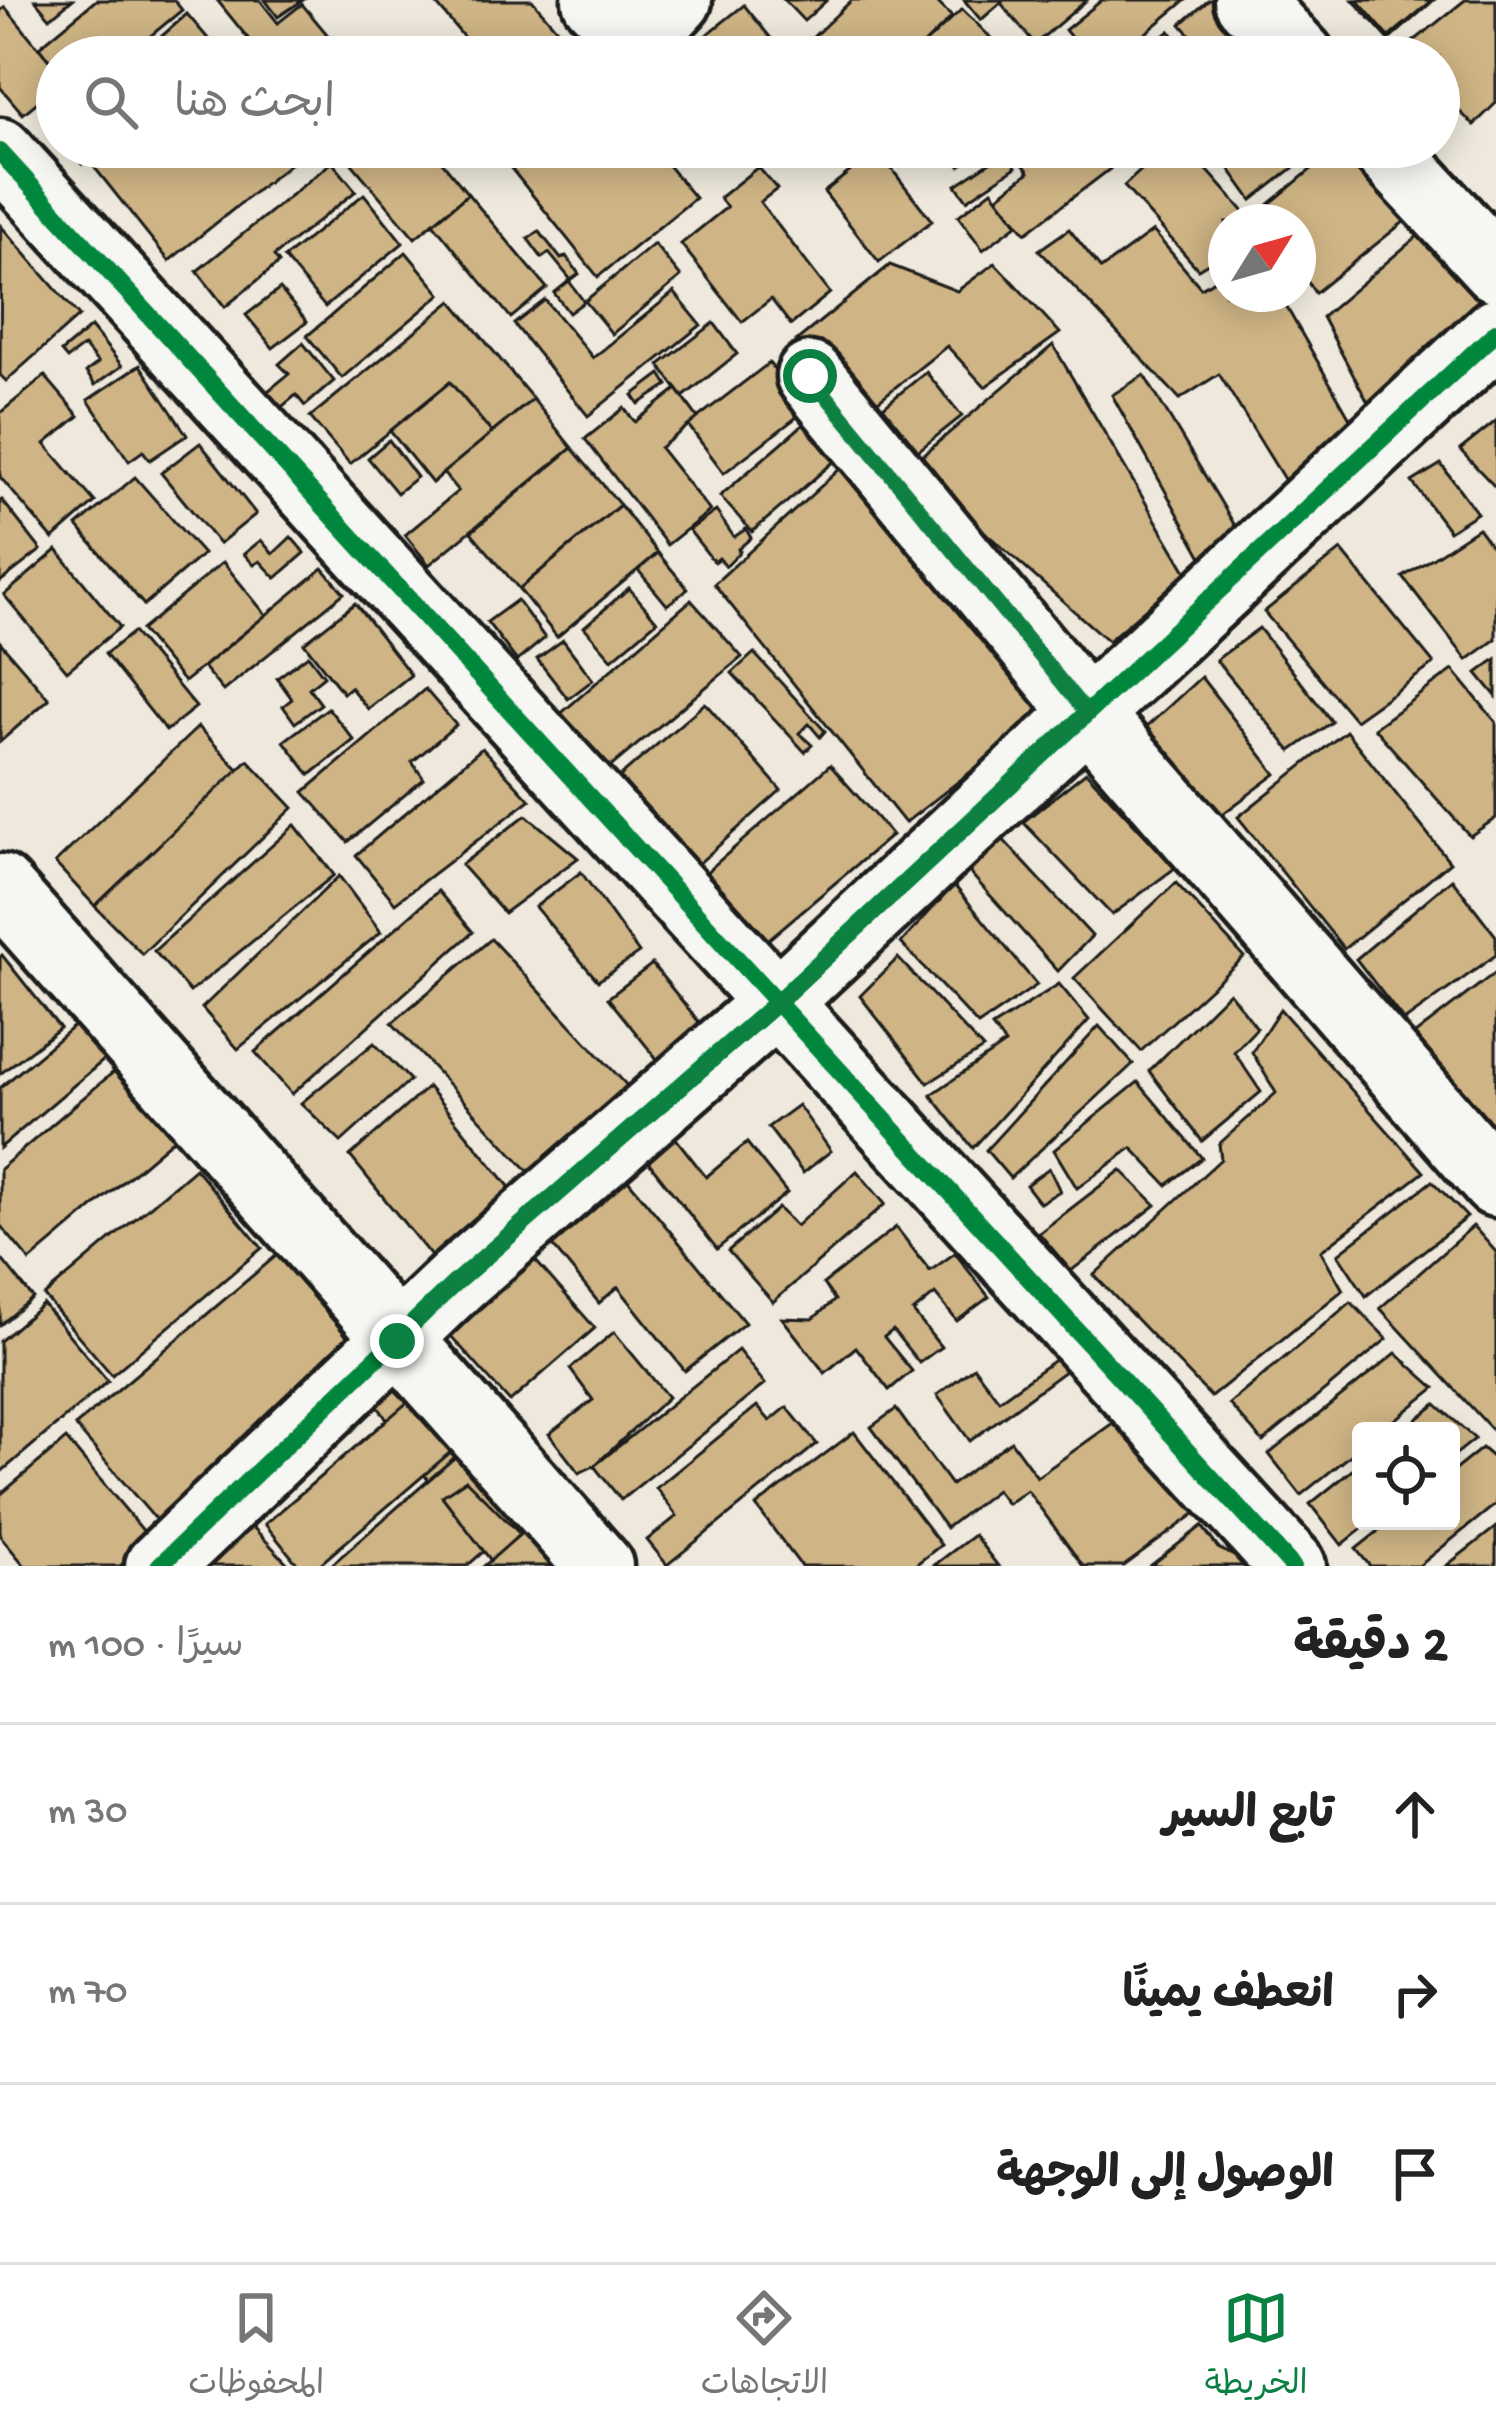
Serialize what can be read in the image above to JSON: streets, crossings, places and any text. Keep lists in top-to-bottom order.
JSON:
{
  "north": "top right",
  "page": {
    "search": "ابحث هنا",
    "heading": ["2 دقيقة", "سيرًا · 100 m"],
    "list": [
      ["تابع السير", "30 m"],
      ["انعطف يمينًا", "70 m"],
      "الوصول إلى الوجهة"
    ],
    "nav": ["الخريطة", "الاتجاهات", "المحفوظات"]
  }
}
